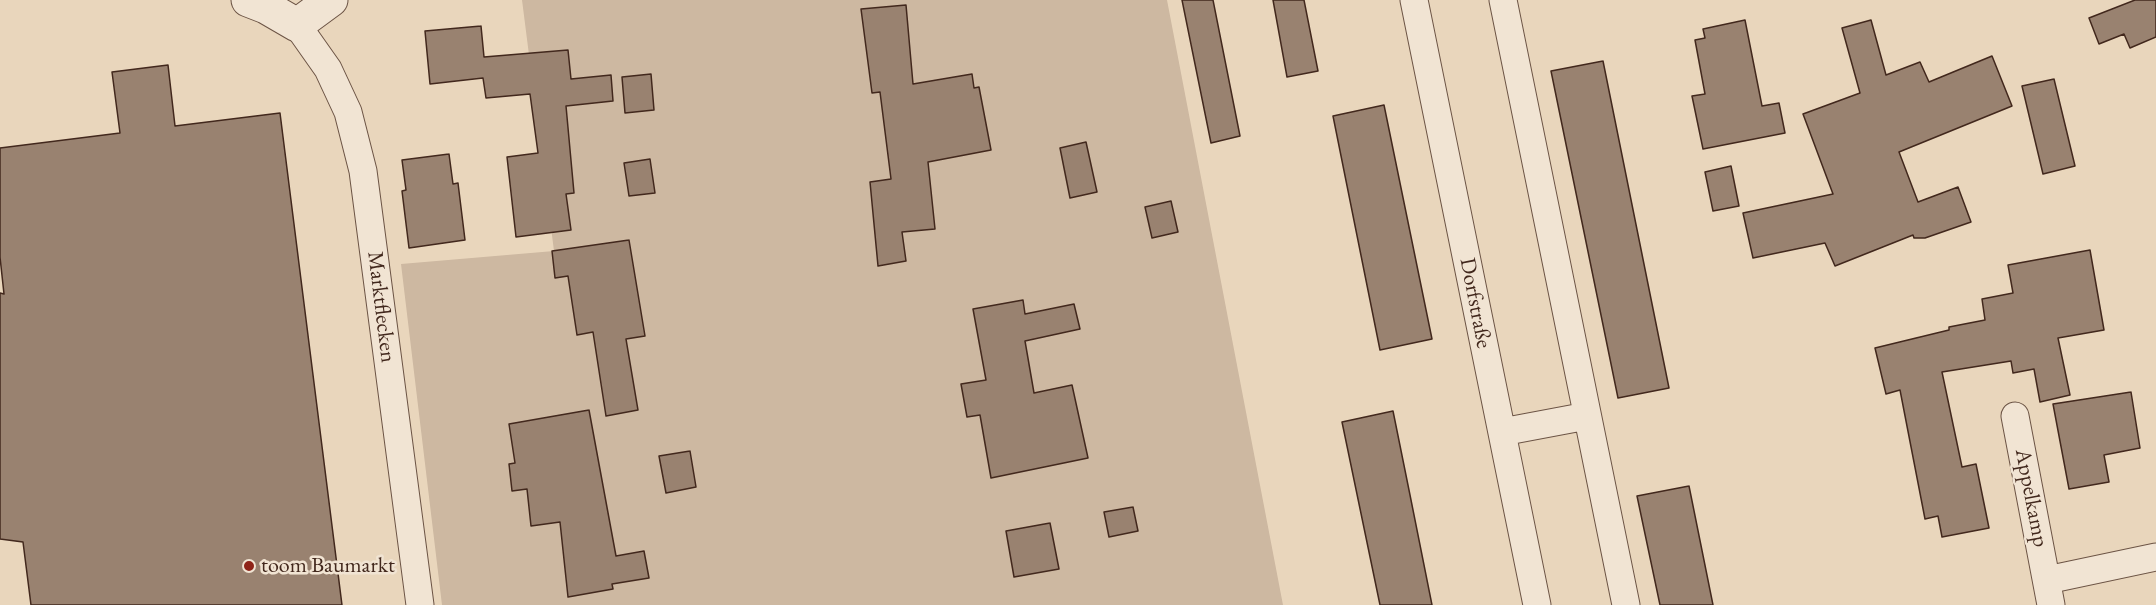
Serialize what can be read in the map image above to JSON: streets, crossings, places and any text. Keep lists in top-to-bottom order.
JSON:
{
  "streets": {
    "street": ["Dorfstraße", "Marktflecken", "Appelkamp"]
  },
  "places": ["toom Baumarkt"]
}
